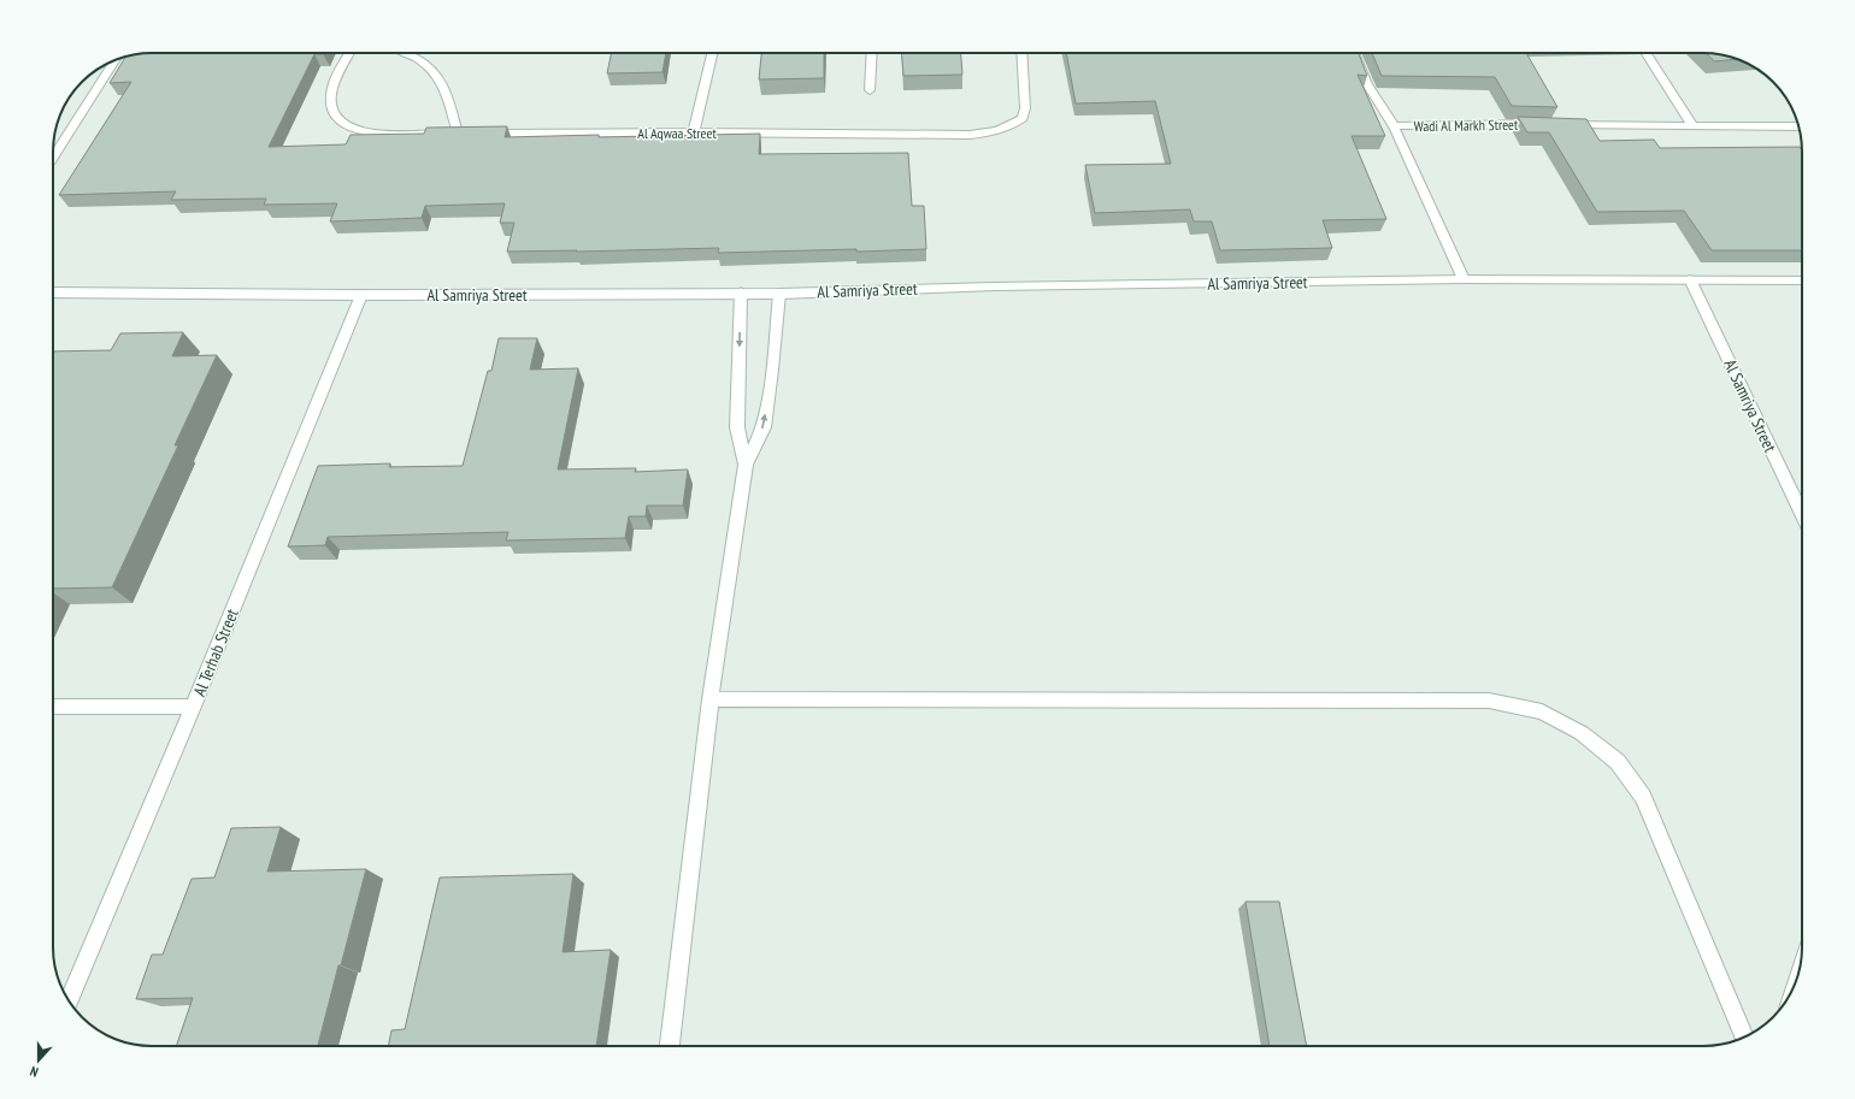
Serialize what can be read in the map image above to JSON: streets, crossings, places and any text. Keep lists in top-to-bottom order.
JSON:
{
  "streets": {
    "street": [
      "Wadi Al Markh Street",
      "Al Aqwaa Street",
      "Al Samriya Street",
      "Al Terhab Street"
    ]
  },
  "crossings": [
    ["Al Samriya Street", "Al Terhab Street"]
  ],
  "north": "bottom"
}
